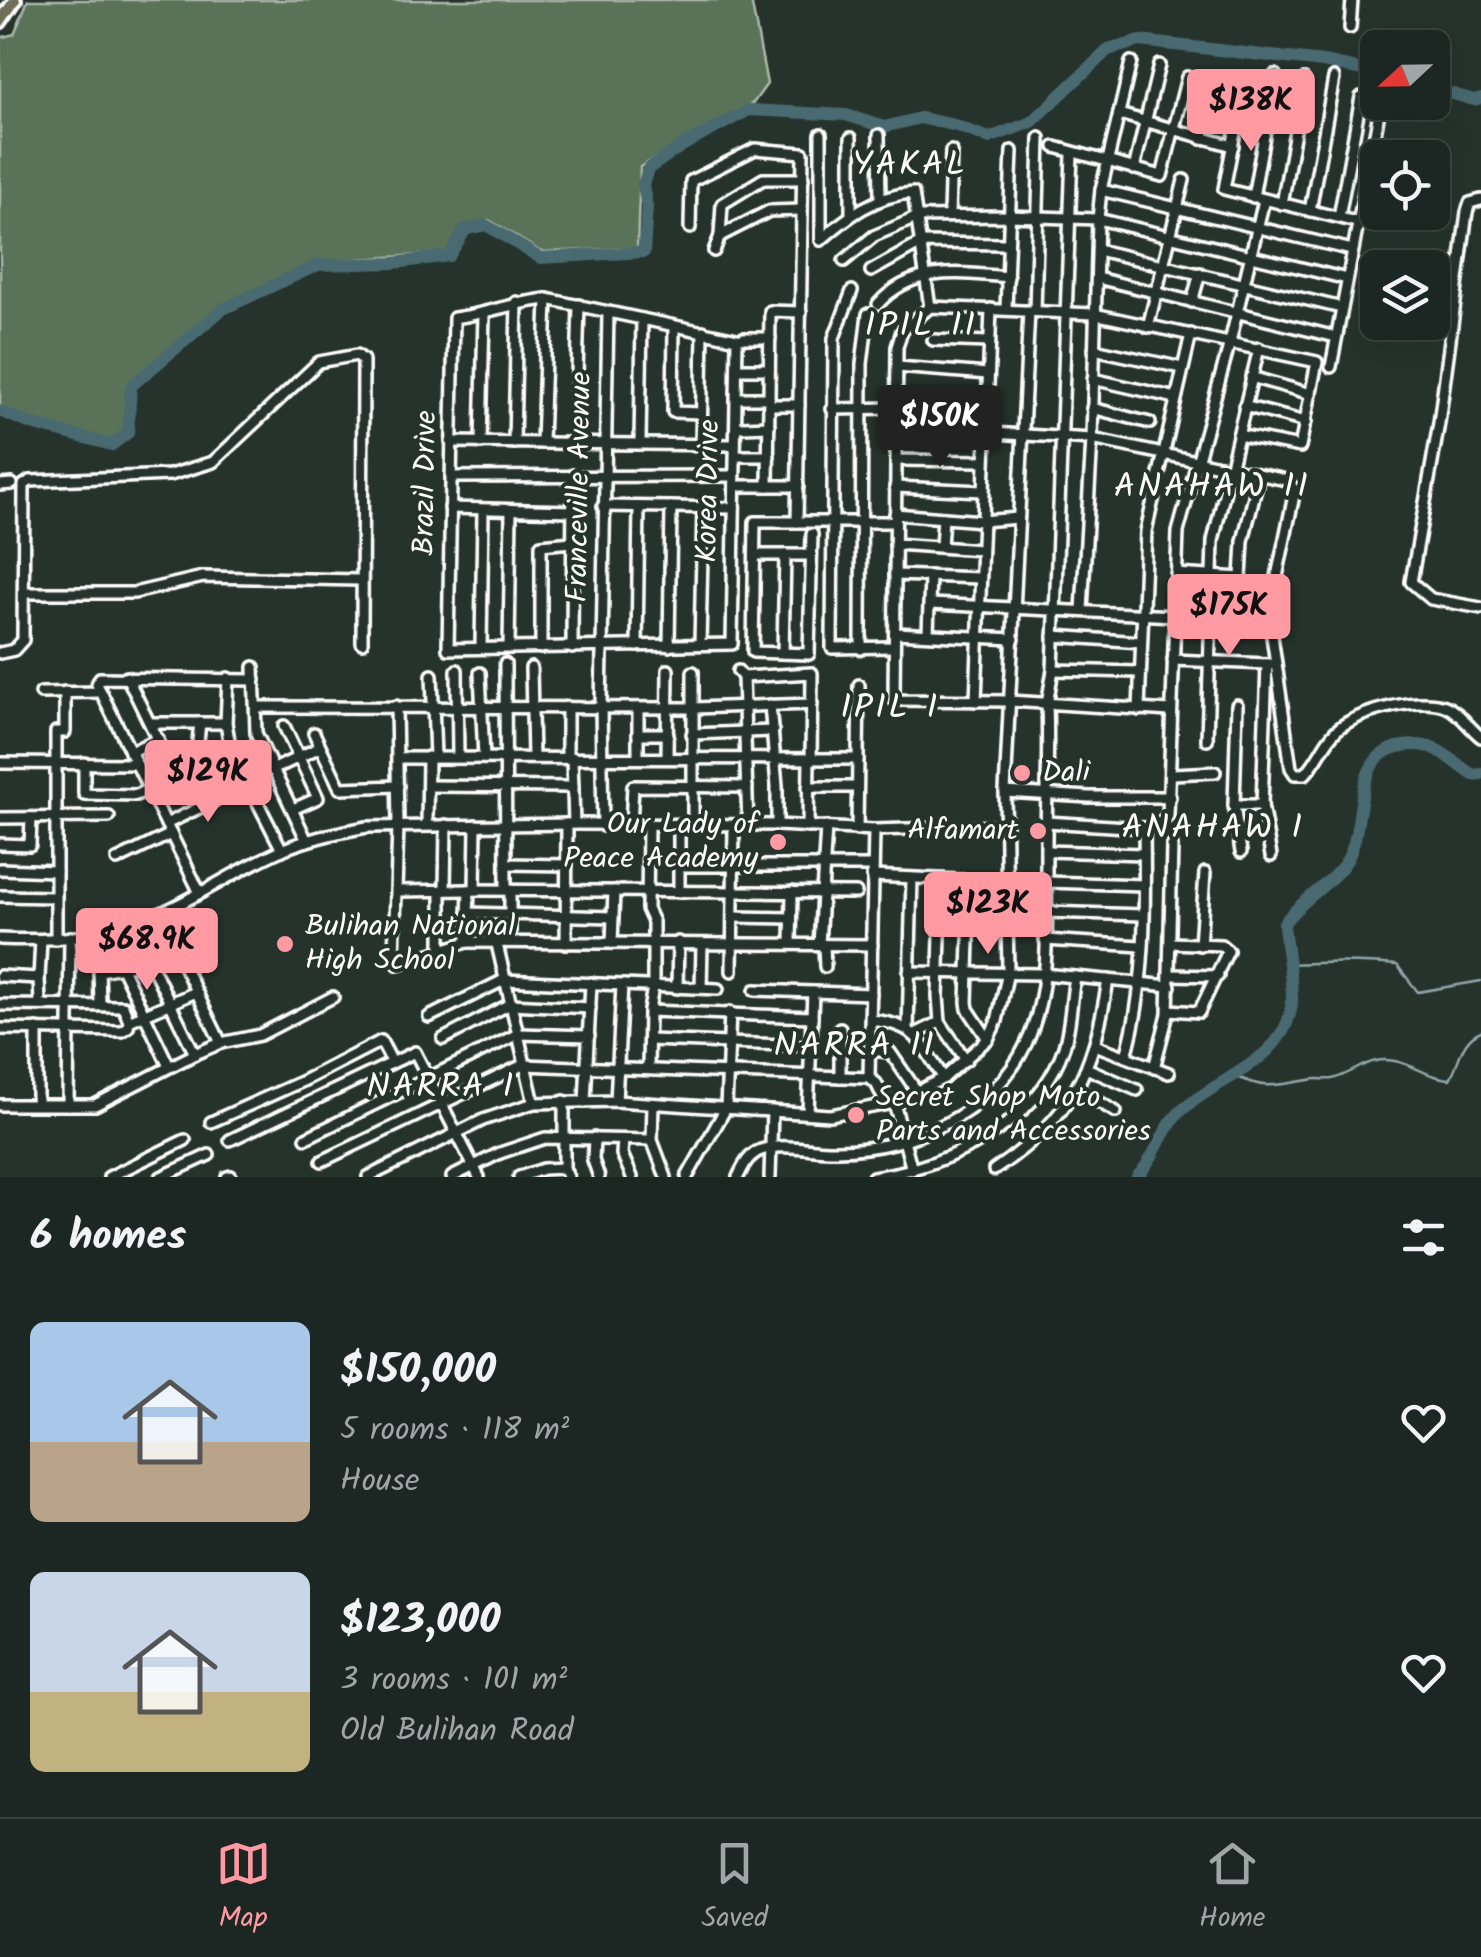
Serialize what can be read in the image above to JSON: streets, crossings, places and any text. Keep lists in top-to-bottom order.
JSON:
{
  "streets": {
    "street": ["Brazil Drive", "Franceville Avenue", "Korea Drive"]
  },
  "districts": [
    "YAKAL",
    "IPIL II",
    "ANAHAW II",
    "IPIL I",
    "ANAHAW I",
    "NARRA II",
    "NARRA I"
  ],
  "places": [
    "Dali",
    "Alfamart",
    "Our Lady of Peace Academy",
    "Bulihan National High School",
    "Secret Shop Moto Parts and Accessories"
  ],
  "north": "left",
  "page": {
    "price": [
      "$138K",
      "$150K",
      "$175K",
      "$129K",
      "$123K",
      "$68.9K"
    ],
    "heading": "6 homes",
    "list": [
      {
        "name": "$150,000",
        "note": "5 rooms · 118 m² · House"
      },
      {
        "name": "$123,000",
        "note": "3 rooms · 101 m² · Old Bulihan Road"
      }
    ],
    "tabs": ["Map", "Saved", "Home"]
  }
}
